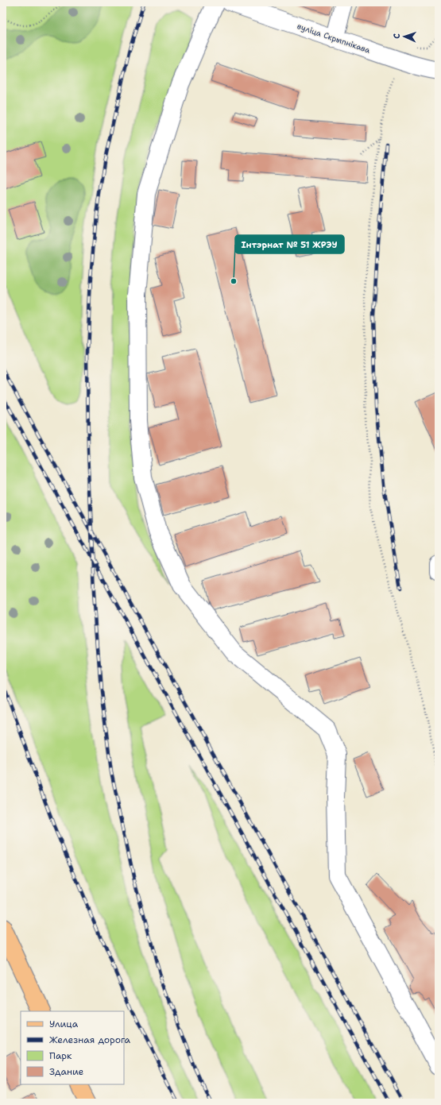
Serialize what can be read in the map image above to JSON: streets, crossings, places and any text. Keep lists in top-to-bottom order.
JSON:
{
  "streets": {
    "street": ["вуліца Скрыпнікава"]
  },
  "places": ["Інтэрнат № 51 ЖРЭУ"],
  "legend": [
    "Улица",
    "Железная дорога",
    "Парк",
    "Здание"
  ],
  "north": "left"
}
